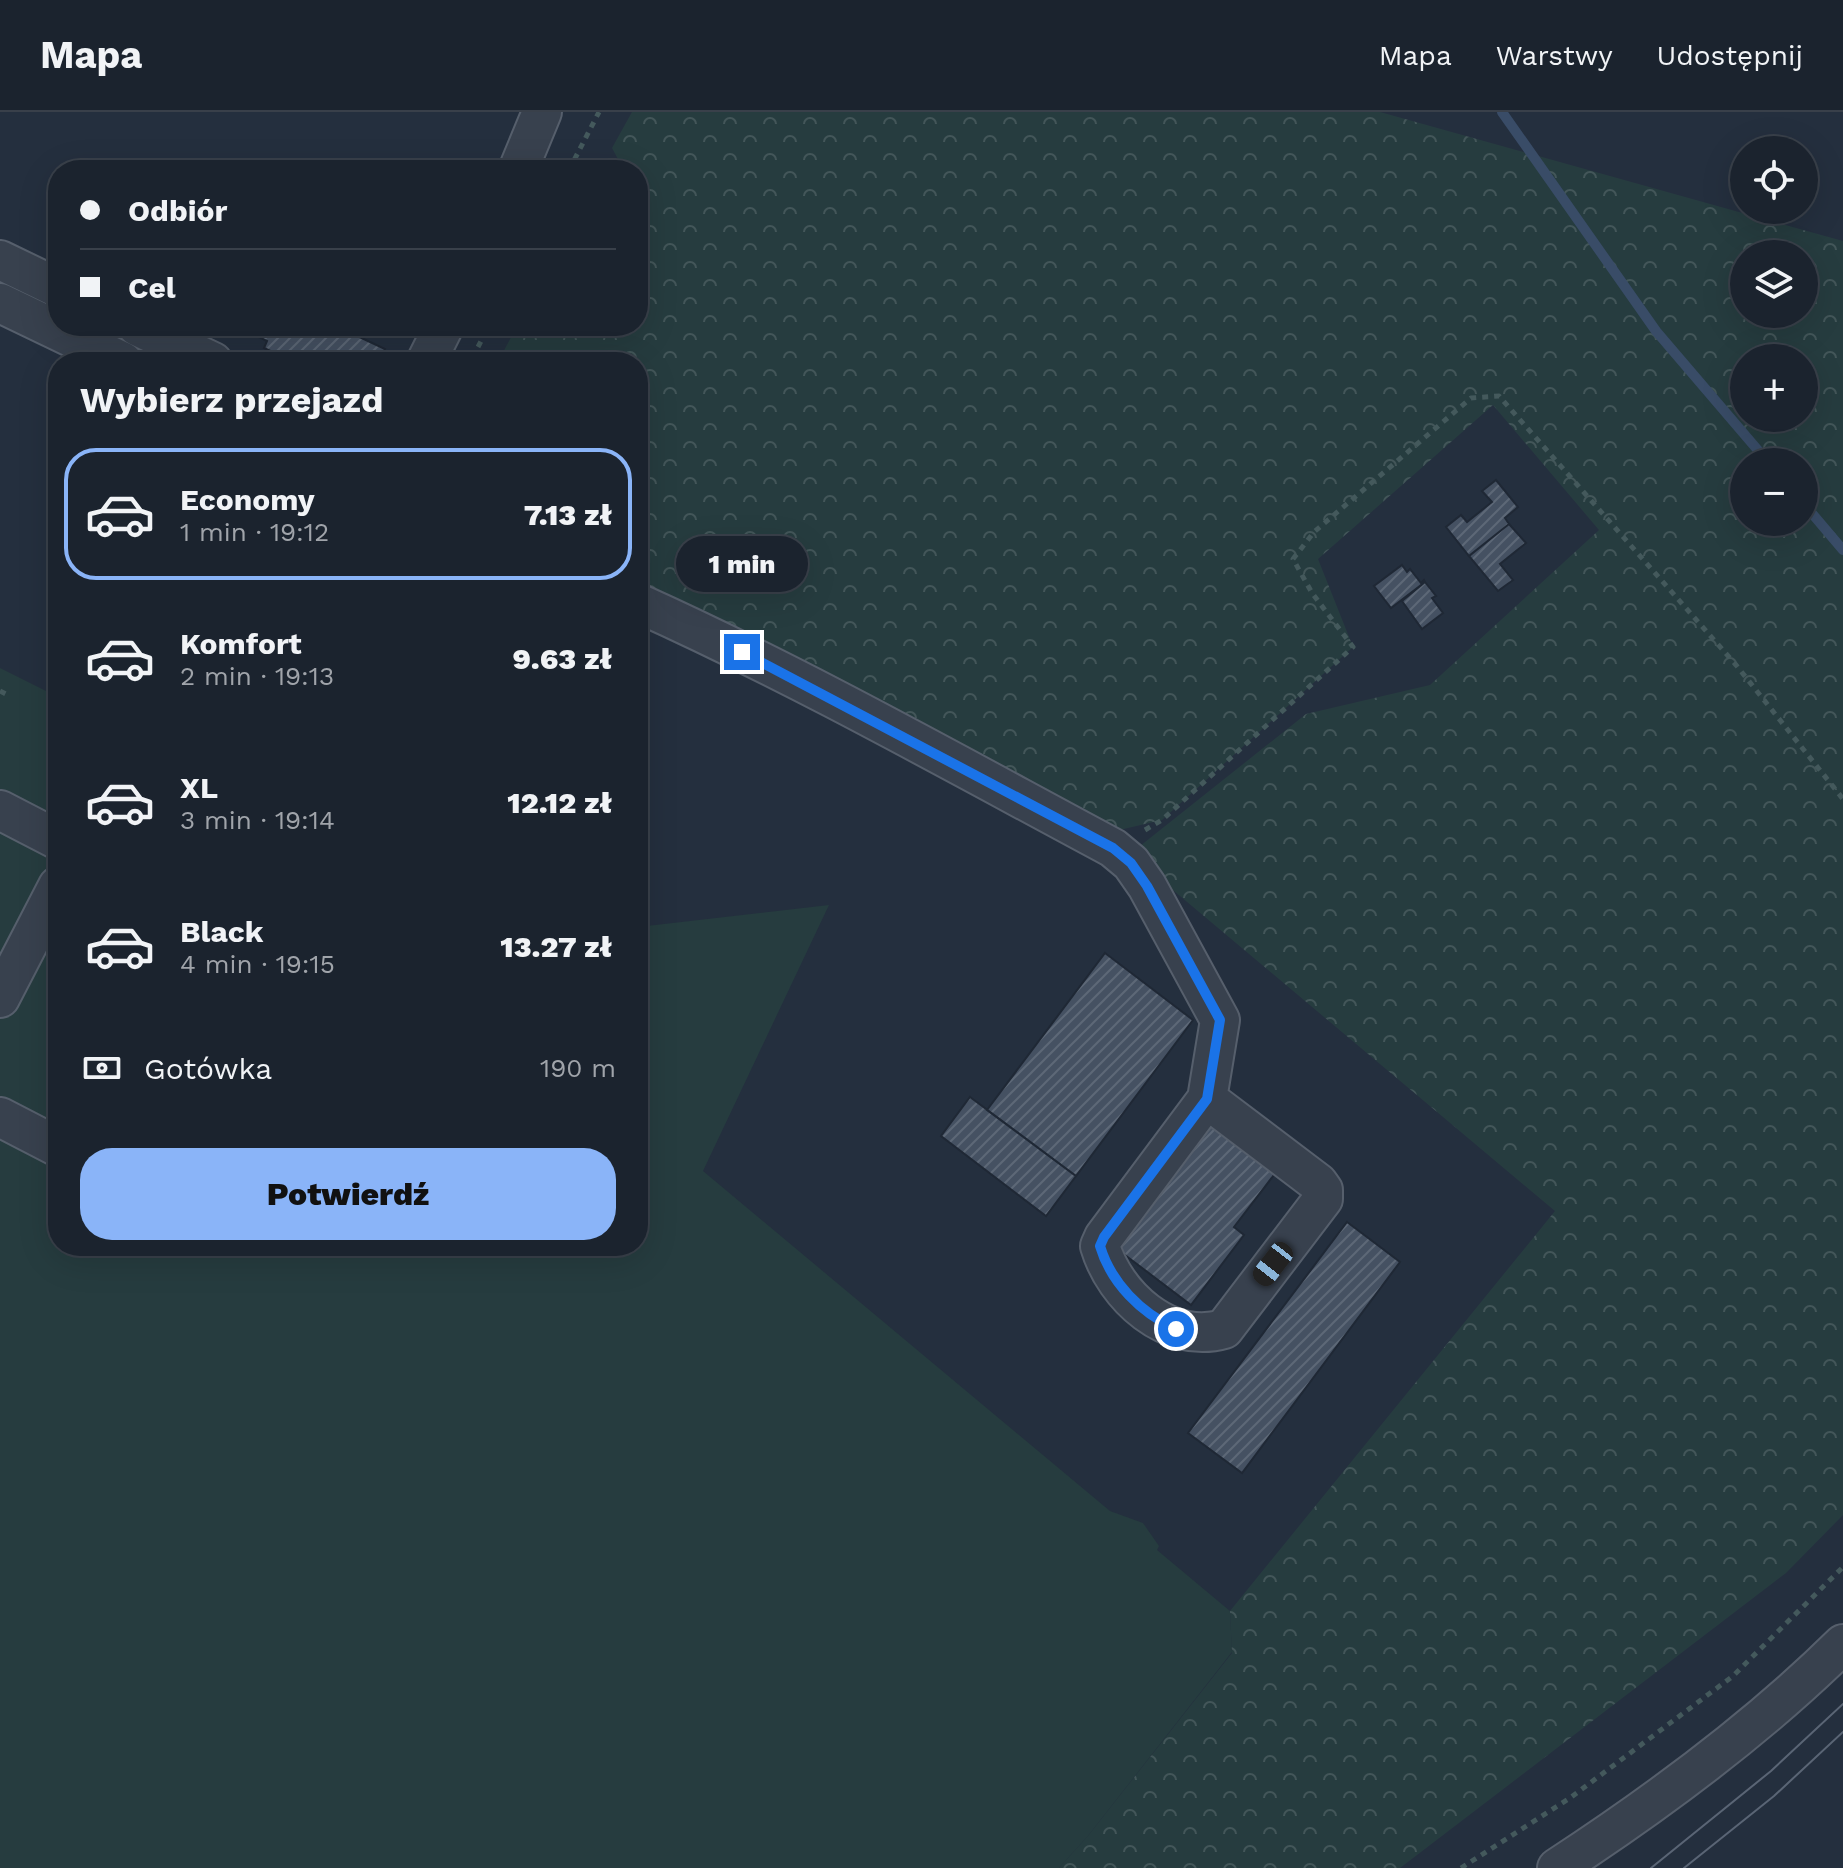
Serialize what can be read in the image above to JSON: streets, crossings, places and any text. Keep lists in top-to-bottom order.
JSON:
{
  "page": {
    "header": "Mapa",
    "nav": ["Mapa", "Warstwy", "Udostępnij"],
    "map_buttons": ["+", "−"],
    "banner": ["Odbiór", "Cel"],
    "heading": "Wybierz przejazd",
    "list": [
      {
        "name": "Economy",
        "note": "1 min · 19:12",
        "value": "7.13 zł"
      },
      {
        "name": "Komfort",
        "note": "2 min · 19:13",
        "value": "9.63 zł"
      },
      {
        "name": "XL",
        "note": "3 min · 19:14",
        "value": "12.12 zł"
      },
      {
        "name": "Black",
        "note": "4 min · 19:15",
        "value": "13.27 zł"
      }
    ],
    "bubble": "1 min",
    "pay": ["Gotówka", "190 m"],
    "buttons": "Potwierdź"
  }
}
